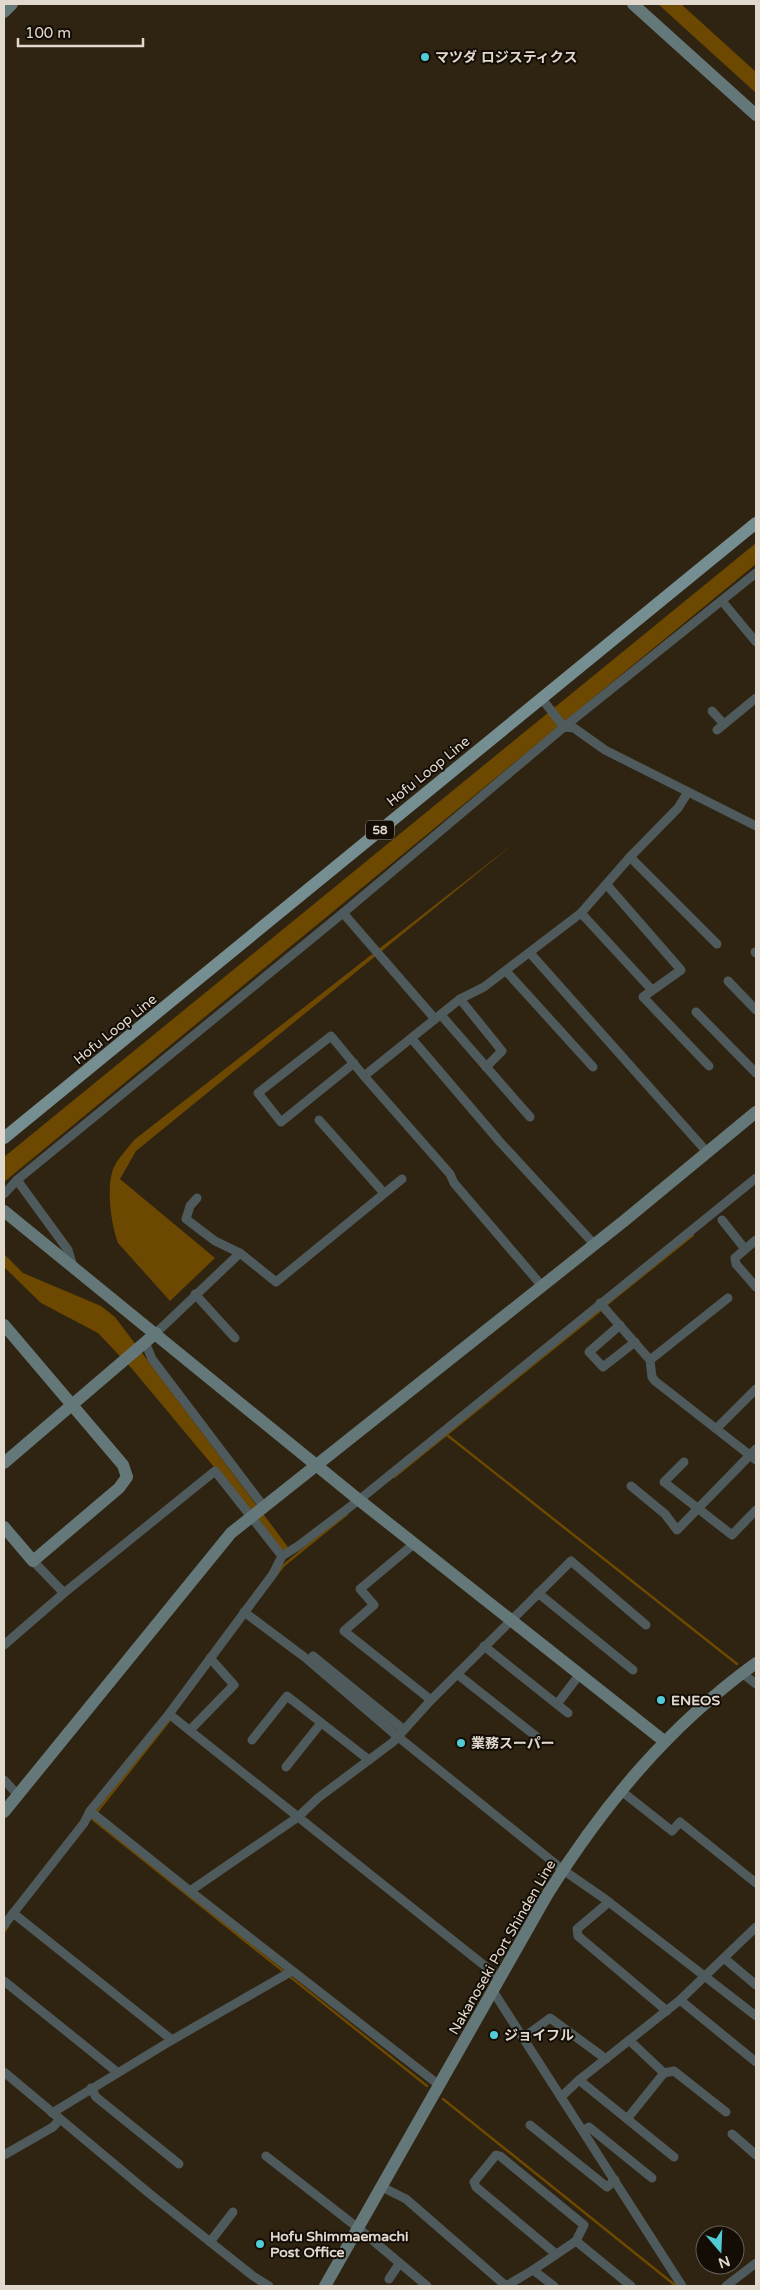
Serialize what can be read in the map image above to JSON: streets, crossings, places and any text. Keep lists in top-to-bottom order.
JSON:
{
  "streets": {
    "main road": ["Hofu Loop Line", "58"],
    "street": ["Nakanoseki Port Shinden Line"]
  },
  "places": [
    "マツダ ロジスティクス",
    "ENEOS",
    "業務スーパー",
    "ジョイフル",
    "Hofu Shimmaemachi Post Office"
  ],
  "scale_bar": "100 m",
  "north": "bottom"
}
